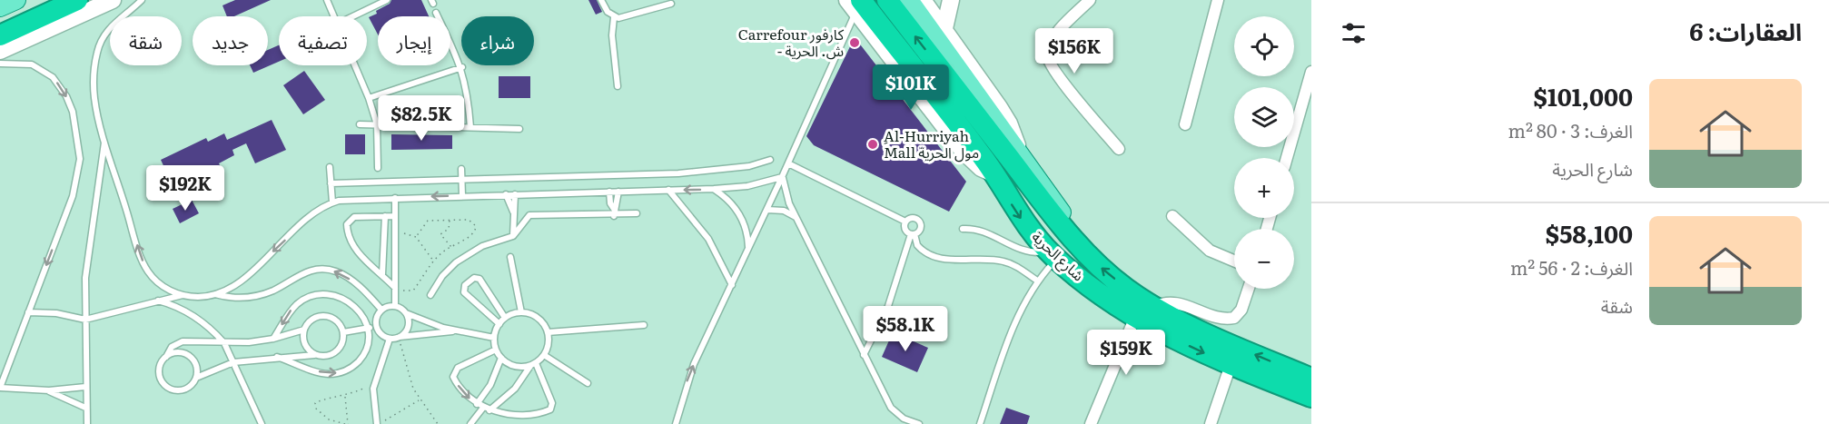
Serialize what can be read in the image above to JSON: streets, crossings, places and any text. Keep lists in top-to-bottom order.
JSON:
{
  "streets": {
    "highway": ["شارع الحرية"]
  },
  "places": ["Carrefour كارفور - ش. الحرية", "ِAl-Hurriyah Mall مول الحرية"],
  "page": {
    "heading": "العقارات: 6",
    "map_buttons": ["+", "−"],
    "chip": [
      "شراء",
      "إيجار",
      "تصفية",
      "جديد",
      "شقة"
    ],
    "price": [
      "$156K",
      "$101K",
      "$82.5K",
      "$192K",
      "$58.1K",
      "$159K"
    ],
    "list": [
      {
        "name": "$101,000",
        "note": "الغرف: 3 · 80 m² · شارع الحرية"
      },
      {
        "name": "$58,100",
        "note": "الغرف: 2 · 56 m² · شقة"
      }
    ]
  }
}
